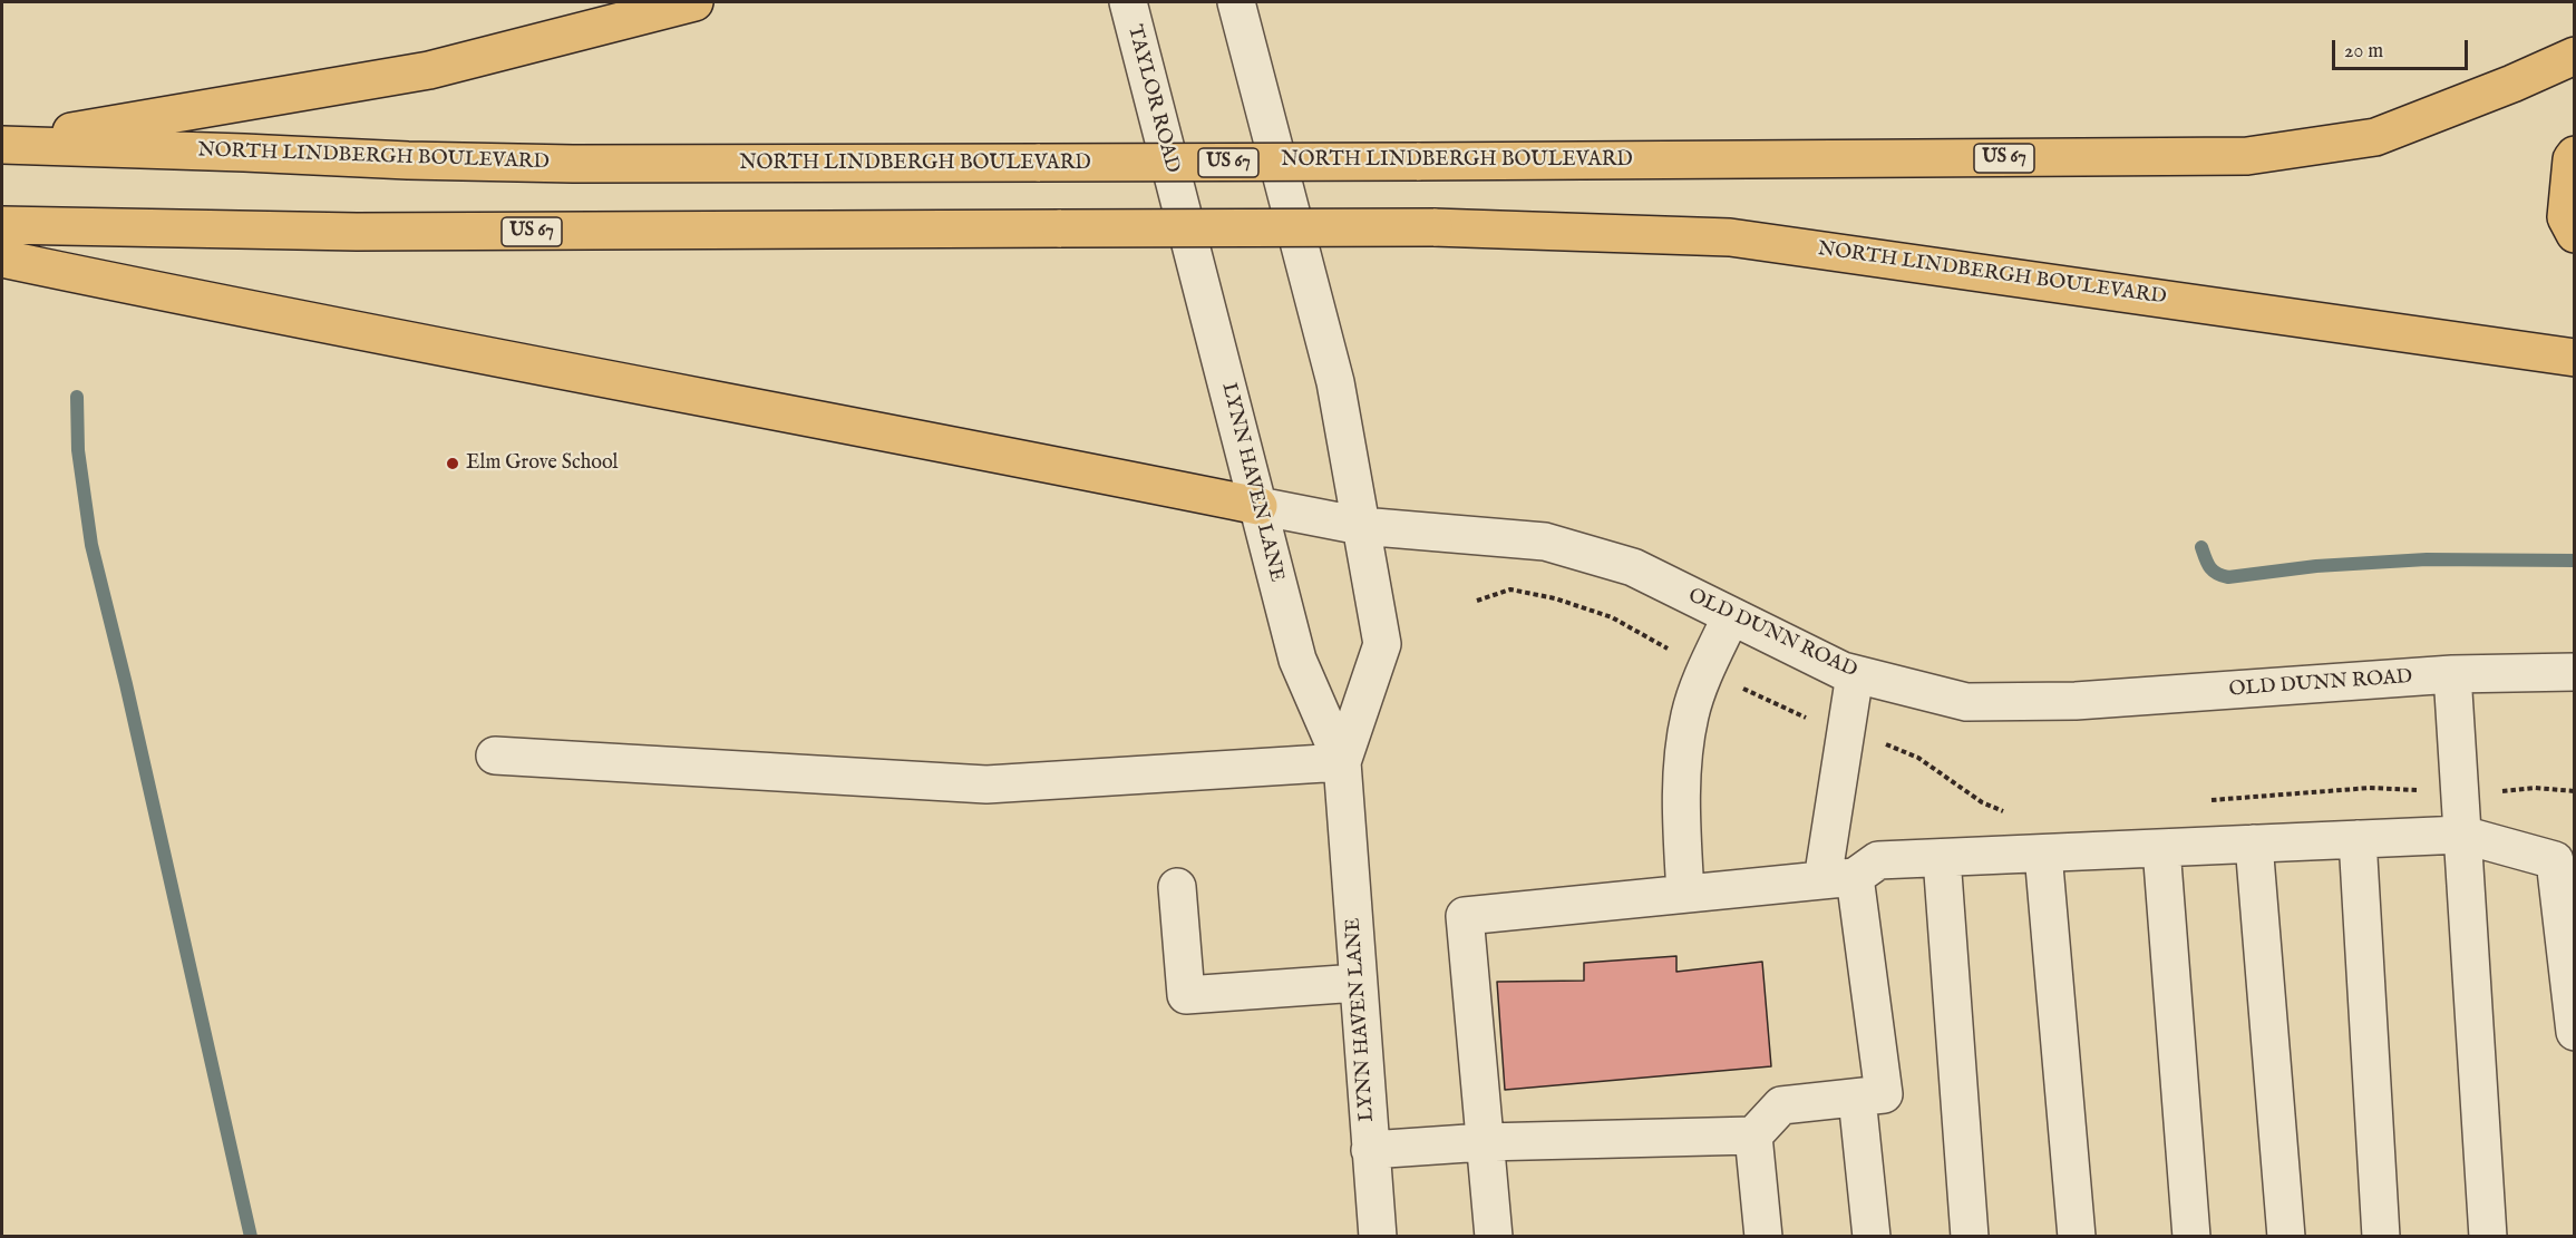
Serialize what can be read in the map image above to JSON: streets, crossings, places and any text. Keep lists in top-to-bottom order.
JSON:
{
  "streets": {
    "main road": ["NORTH LINDBERGH BOULEVARD", "US 67"],
    "street": ["TAYLOR ROAD", "LYNN HAVEN LANE", "OLD DUNN ROAD"]
  },
  "crossings": [
    ["TAYLOR ROAD", "LYNN HAVEN LANE"],
    ["LYNN HAVEN LANE", "OLD DUNN ROAD"]
  ],
  "places": ["Elm Grove School"],
  "scale_bar": "20 m"
}
